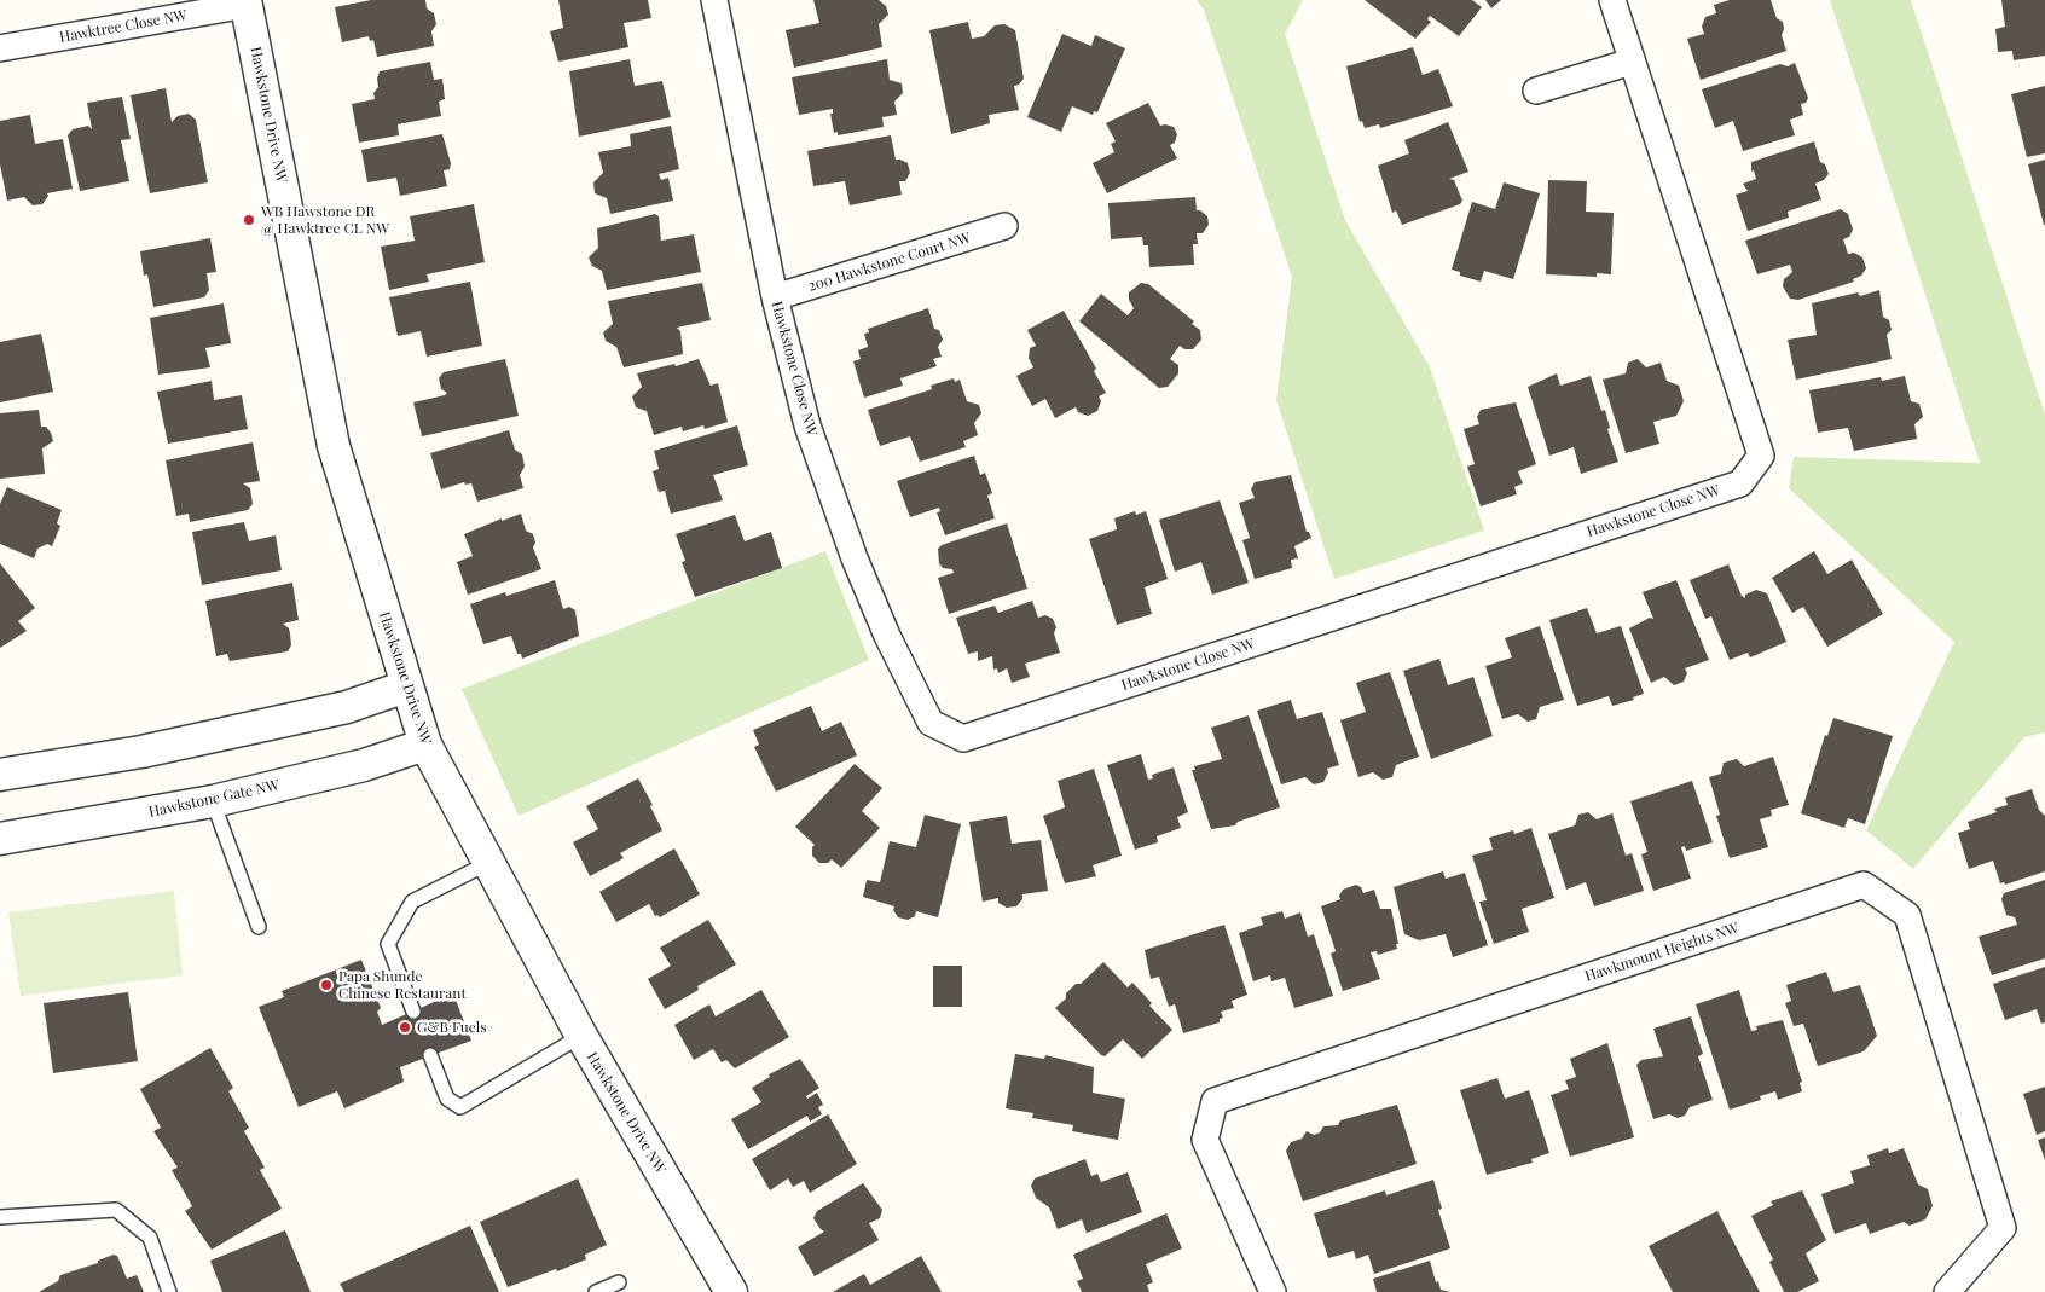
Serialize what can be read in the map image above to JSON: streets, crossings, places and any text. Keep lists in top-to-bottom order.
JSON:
{
  "streets": {
    "street": [
      "Hawktree Close NW",
      "Hawkstone Drive NW",
      "200 Hawkstone Court NW",
      "Hawkstone Close NW",
      "Hawkstone Gate NW",
      "Hawkmount Heights NW"
    ]
  },
  "crossings": [
    ["Hawktree Close NW", "Hawkstone Drive NW"],
    ["Hawkstone Drive NW", "Hawkstone Gate NW"],
    ["200 Hawkstone Court NW", "Hawkstone Close NW"]
  ],
  "places": ["WB Hawstone DR @ Hawktree CL NW", "Papa Shunde Chinese Restaurant", "G&B Fuels"]
}
